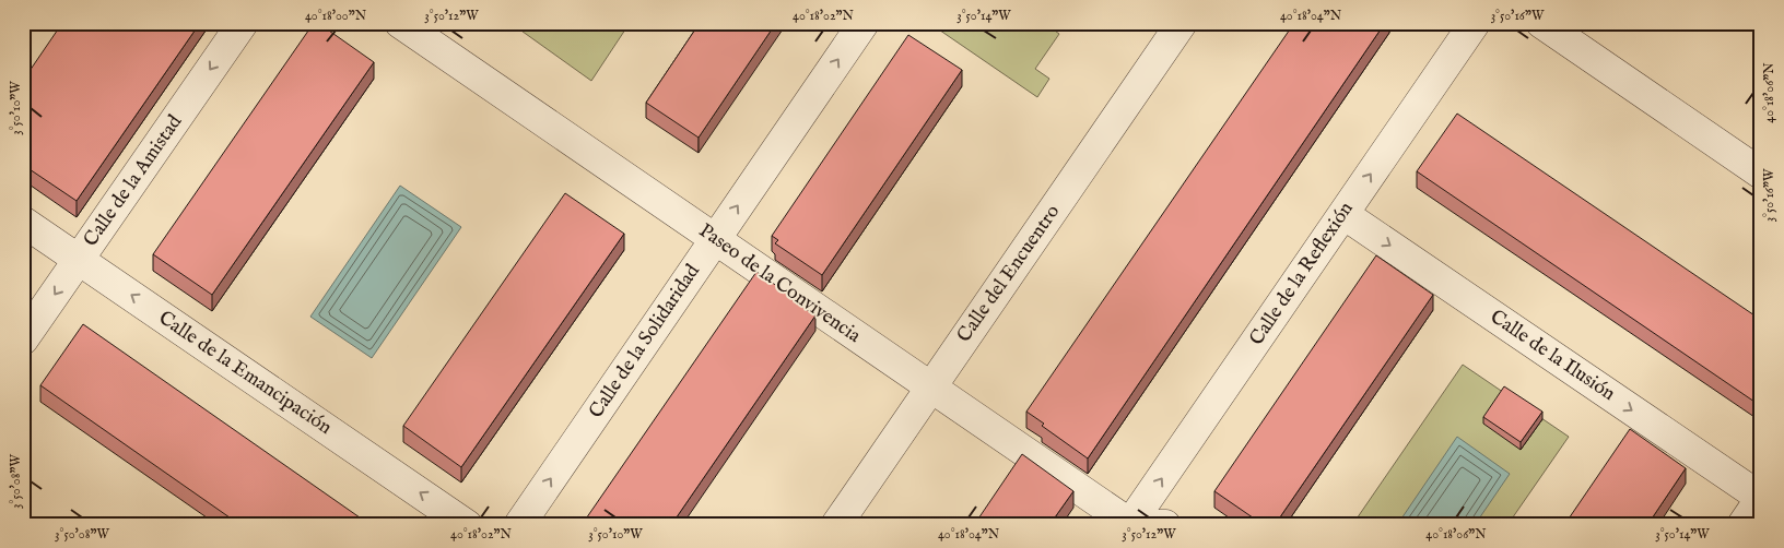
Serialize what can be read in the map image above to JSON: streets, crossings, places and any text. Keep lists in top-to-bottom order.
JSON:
{
  "streets": {
    "street": [
      "Calle de la Amistad",
      "Calle del Encuentro",
      "Calle de la Reflexión",
      "Paseo de la Convivencia",
      "Calle de la Solidaridad",
      "Calle de la Ilusión",
      "Calle de la Emancipación"
    ]
  },
  "crossings": [
    ["Calle de la Amistad", "Calle de la Emancipación"],
    ["Calle del Encuentro", "Paseo de la Convivencia"],
    ["Calle de la Reflexión", "Paseo de la Convivencia"],
    ["Calle de la Reflexión", "Calle de la Ilusión"],
    ["Paseo de la Convivencia", "Calle de la Solidaridad"]
  ],
  "one_way": [
    "Calle de la Amistad",
    "Calle de la Reflexión",
    "Calle de la Solidaridad",
    "Calle de la Emancipación"
  ],
  "coordinates": [
    "40°18'00\"N",
    "3°50'12\"W",
    "40°18'02\"N",
    "3°50'14\"W",
    "40°18'04\"N",
    "3°50'16\"W",
    "40°18'06\"N",
    "3°50'10\"W",
    "3°50'08\"W"
  ]
}
